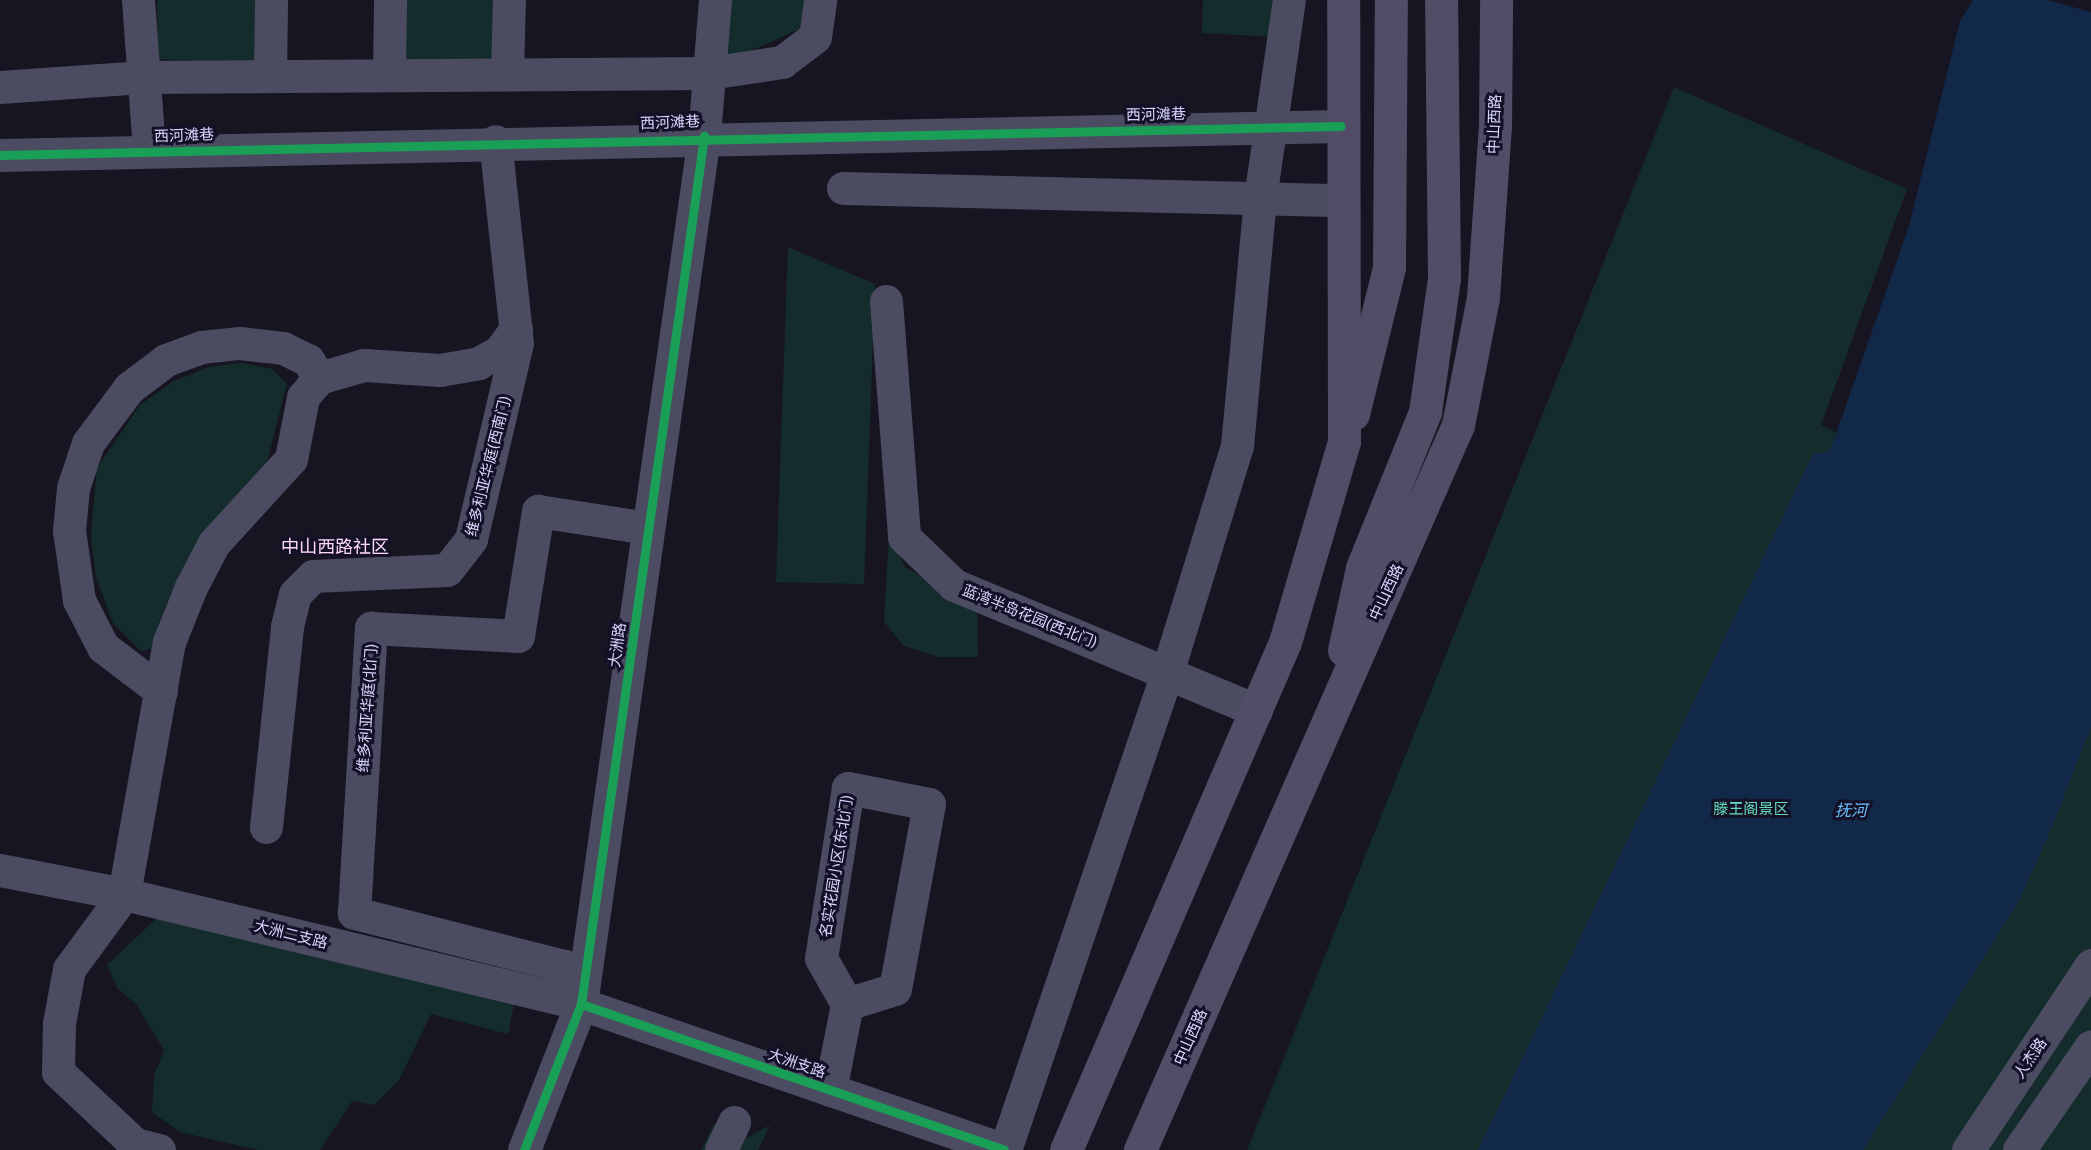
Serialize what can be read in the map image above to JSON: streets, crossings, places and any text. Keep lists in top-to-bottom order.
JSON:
{
  "streets": {
    "main road": ["中山西路"],
    "street": [
      "西河滩巷",
      "维多利亚华庭(西南门)",
      "蓝湾半岛花园(西北门)",
      "大洲路",
      "维多利亚华庭(北门)",
      "名实花园小区(东北门)",
      "大洲二支路",
      "人杰路",
      "大洲支路"
    ]
  },
  "crossings": [
    ["西河滩巷", "维多利亚华庭(西南门)"],
    ["西河滩巷", "大洲路"],
    ["大洲路", "维多利亚华庭(北门)"],
    ["大洲路", "大洲二支路"],
    ["大洲路", "大洲支路"],
    ["维多利亚华庭(北门)", "大洲二支路"],
    ["维多利亚华庭(北门)", "大洲支路"],
    ["大洲二支路", "大洲支路"]
  ],
  "districts": ["中山西路社区"],
  "water": ["抚河"],
  "parks": ["滕王阁景区"]
}
